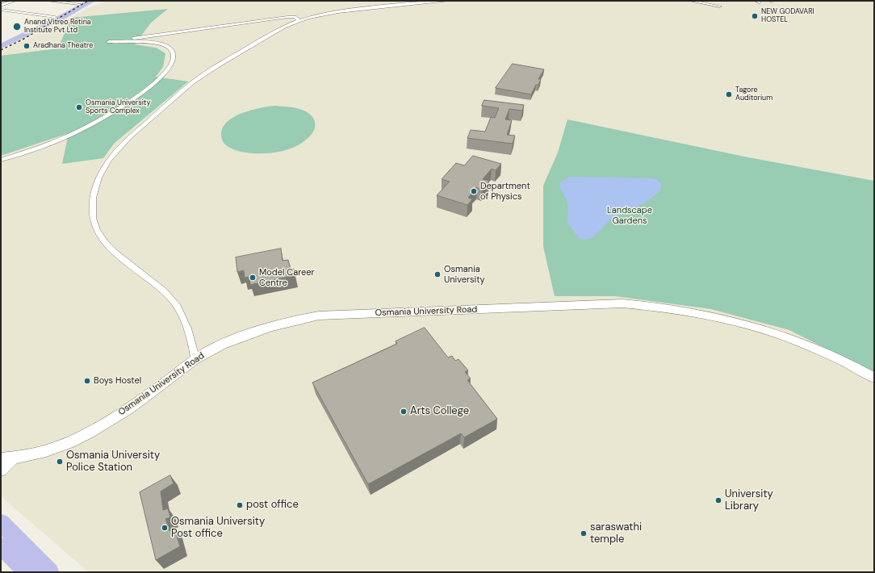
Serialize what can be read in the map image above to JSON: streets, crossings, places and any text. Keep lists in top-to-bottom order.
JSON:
{
  "streets": {
    "main road": ["Osmania University Road"]
  },
  "parks": ["Landscape Gardens"],
  "places": [
    "NEW GODAVARI HOSTEL",
    "Anand Vitreo Retina Institute Pvt Ltd",
    "Aradhana Theatre",
    "Tagore Auditorium",
    "Osmania University Sports Complex",
    "Department of Physics",
    "Osmania University",
    "Model Career Centre",
    "Boys Hostel",
    "Arts College",
    "Osmania University Police Station",
    "University Library",
    "post office",
    "Osmania University Post office",
    "saraswathi temple"
  ]
}
